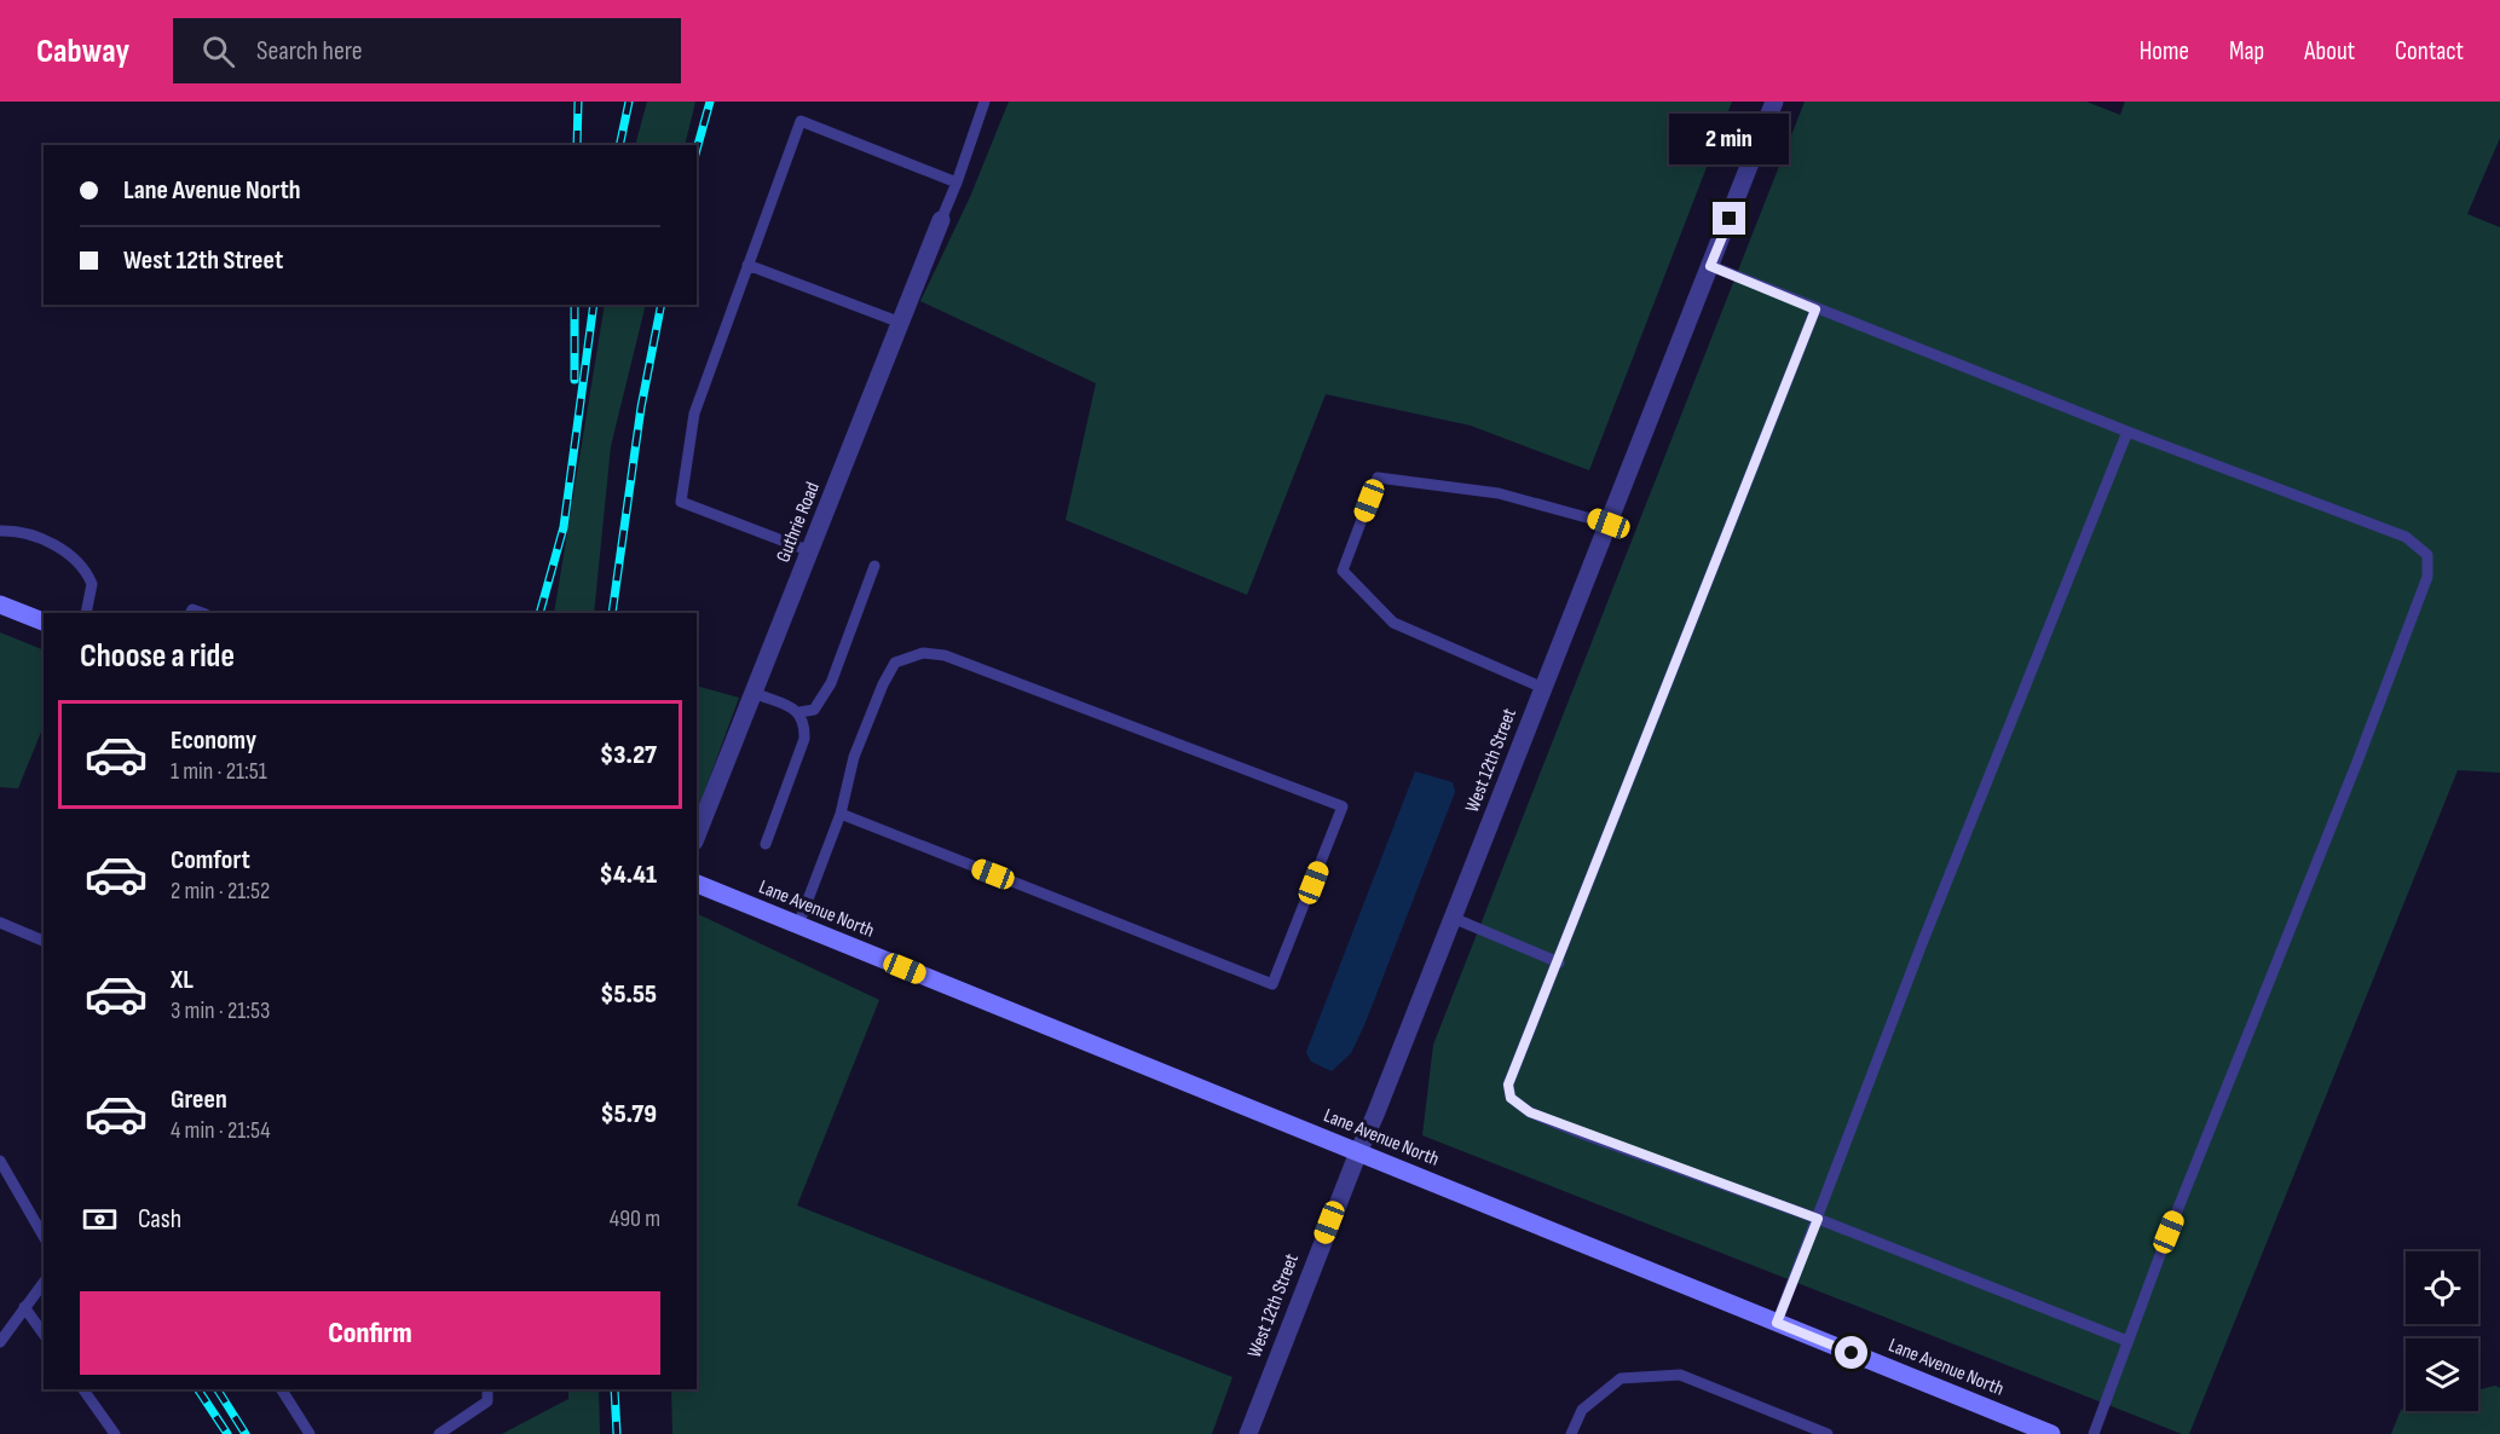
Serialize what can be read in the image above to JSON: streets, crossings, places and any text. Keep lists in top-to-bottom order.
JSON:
{
  "streets": {
    "main road": ["Lane Avenue North"],
    "street": ["Guthrie Road", "West 12th Street"]
  },
  "crossings": [
    ["West 12th Street", "Lane Avenue North"]
  ],
  "page": {
    "header": "Cabway",
    "search": "Search here",
    "nav": [
      "Home",
      "Map",
      "About",
      "Contact"
    ],
    "bubble": "2 min",
    "banner": ["Lane Avenue North", "West 12th Street"],
    "heading": "Choose a ride",
    "list": [
      {
        "name": "Economy",
        "note": "1 min · 21:51",
        "value": "$3.27"
      },
      {
        "name": "Comfort",
        "note": "2 min · 21:52",
        "value": "$4.41"
      },
      {
        "name": "XL",
        "note": "3 min · 21:53",
        "value": "$5.55"
      },
      {
        "name": "Green",
        "note": "4 min · 21:54",
        "value": "$5.79"
      }
    ],
    "pay": ["Cash", "490 m"],
    "buttons": "Confirm"
  }
}
